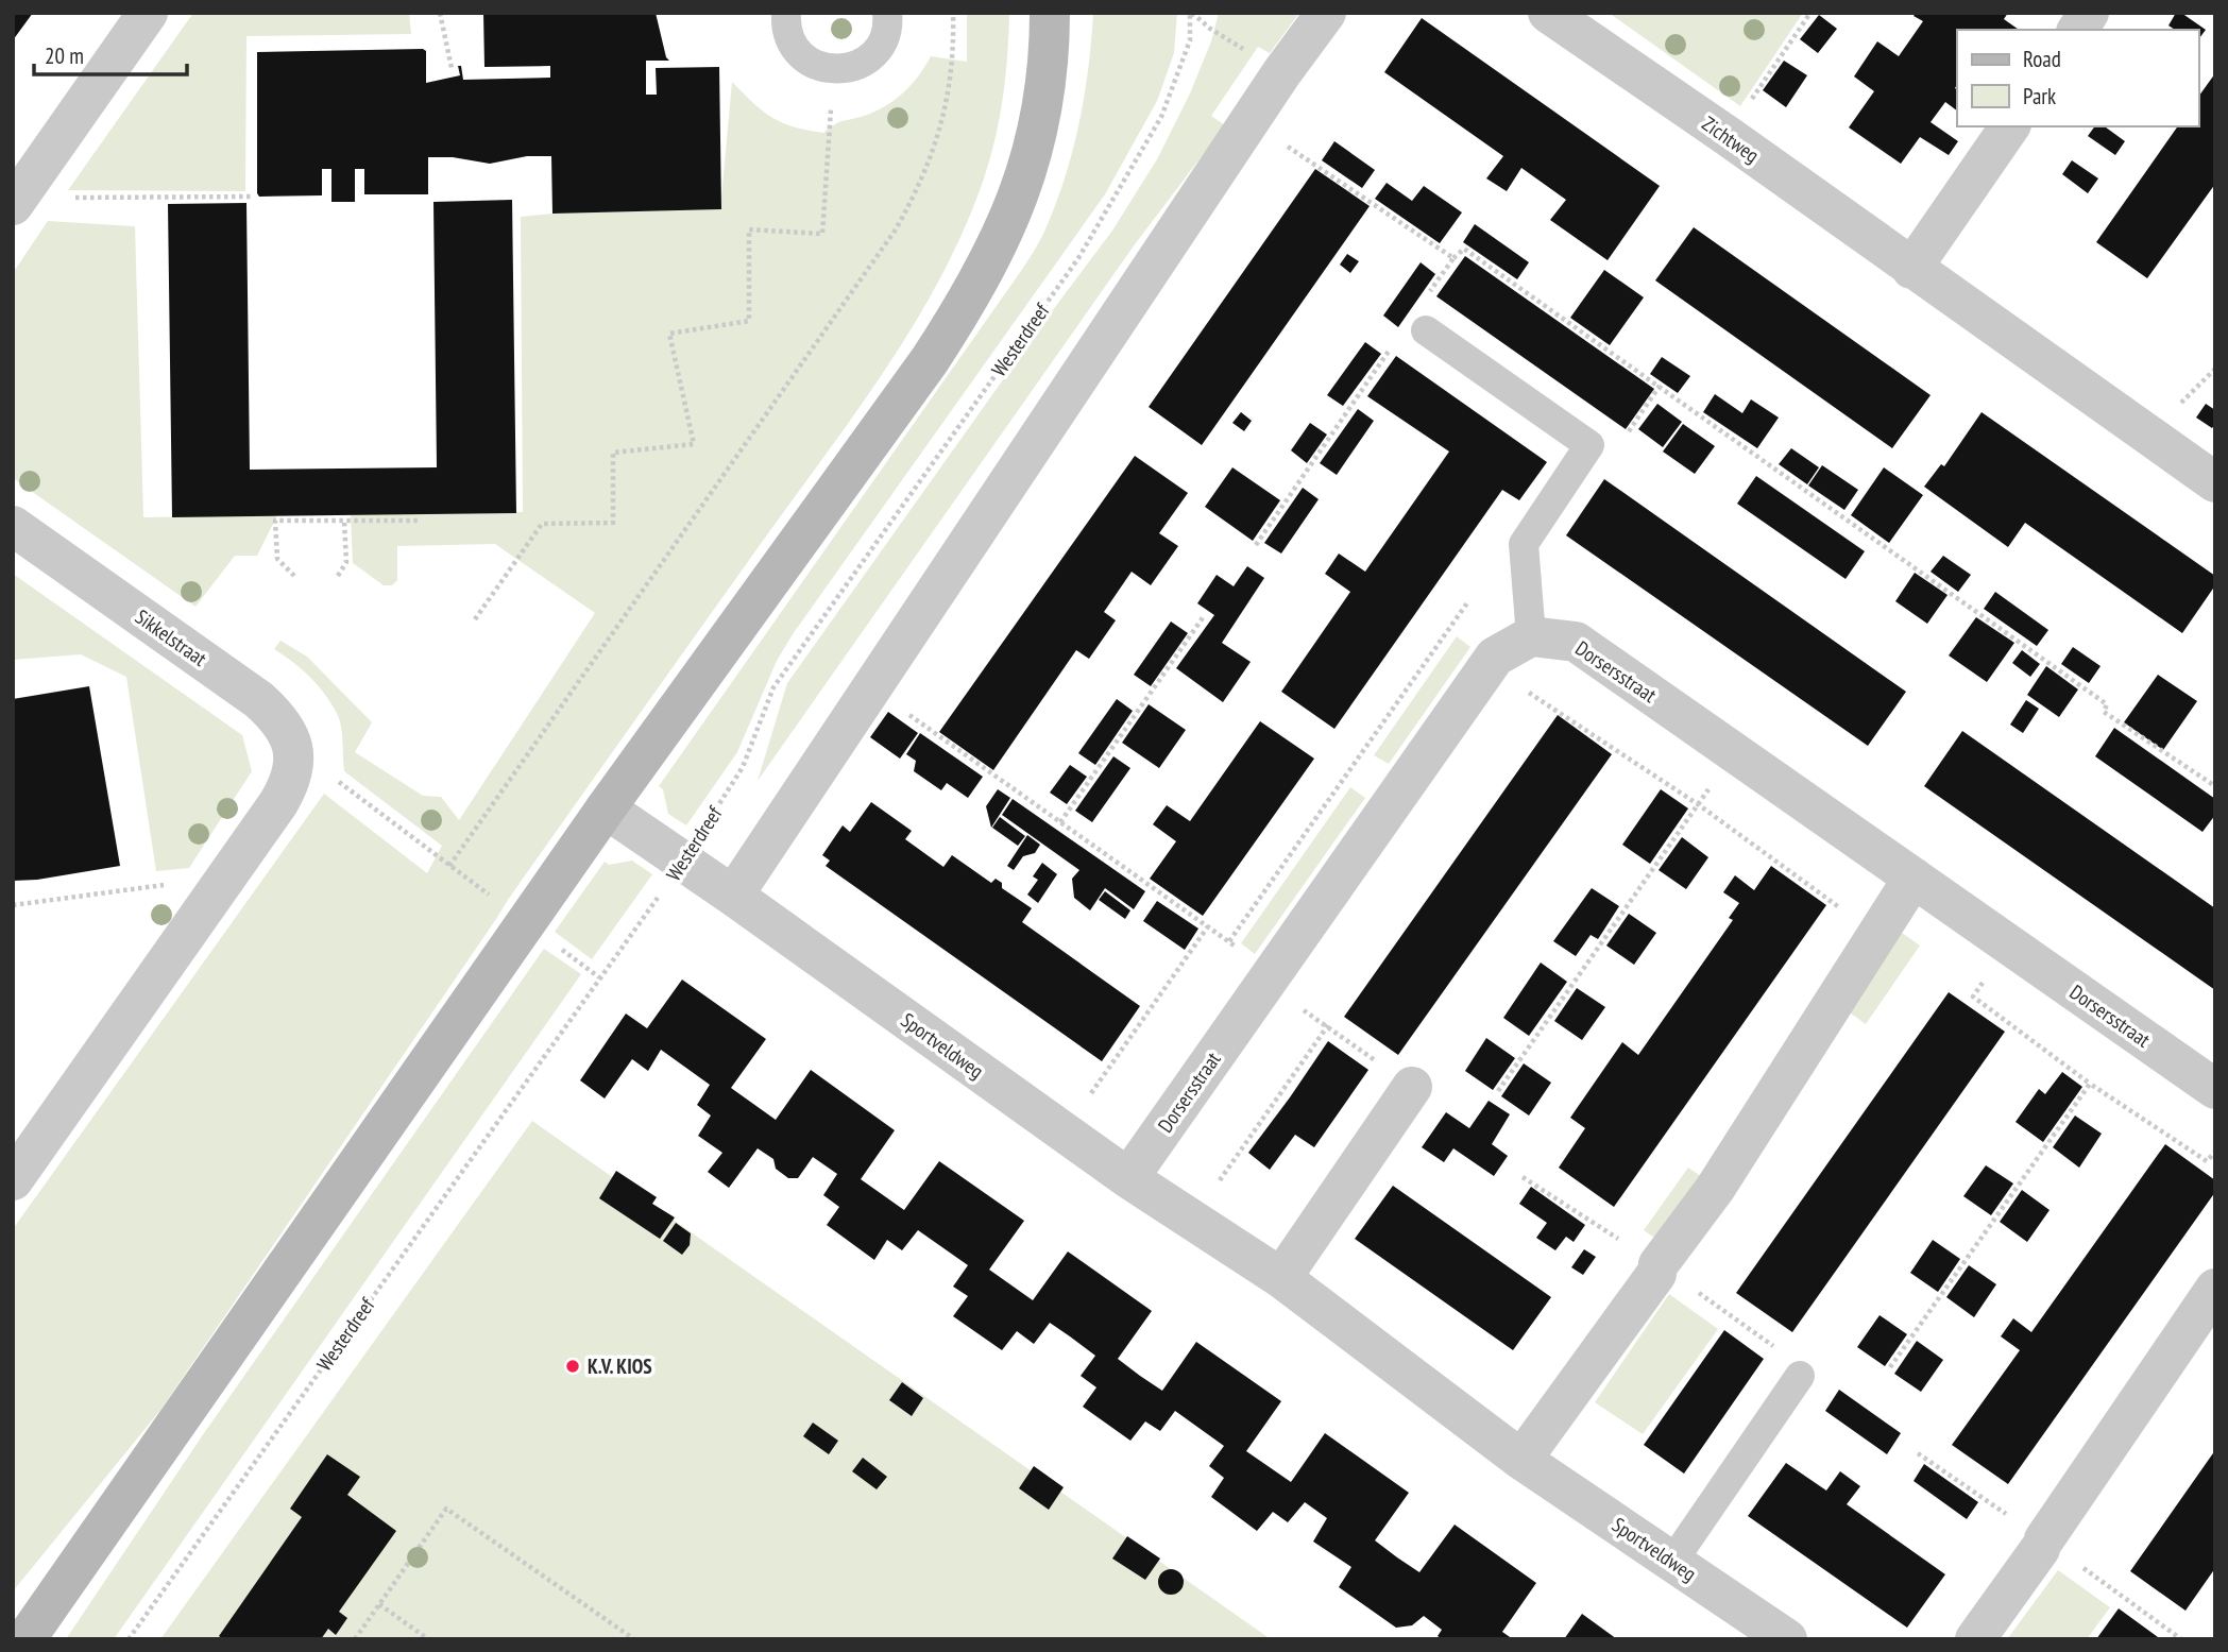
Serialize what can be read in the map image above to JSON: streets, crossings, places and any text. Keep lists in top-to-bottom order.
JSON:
{
  "streets": {
    "street": [
      "Zichtweg",
      "Sikkelstraat",
      "Dorsersstraat",
      "Sportveldweg"
    ],
    "path": ["Westerdreef"]
  },
  "crossings": [
    ["Westerdreef", "Sportveldweg"],
    ["Dorsersstraat", "Sportveldweg"]
  ],
  "places": ["K.V. KIOS"],
  "legend": ["Road", "Park"],
  "scale_bar": "20 m"
}
